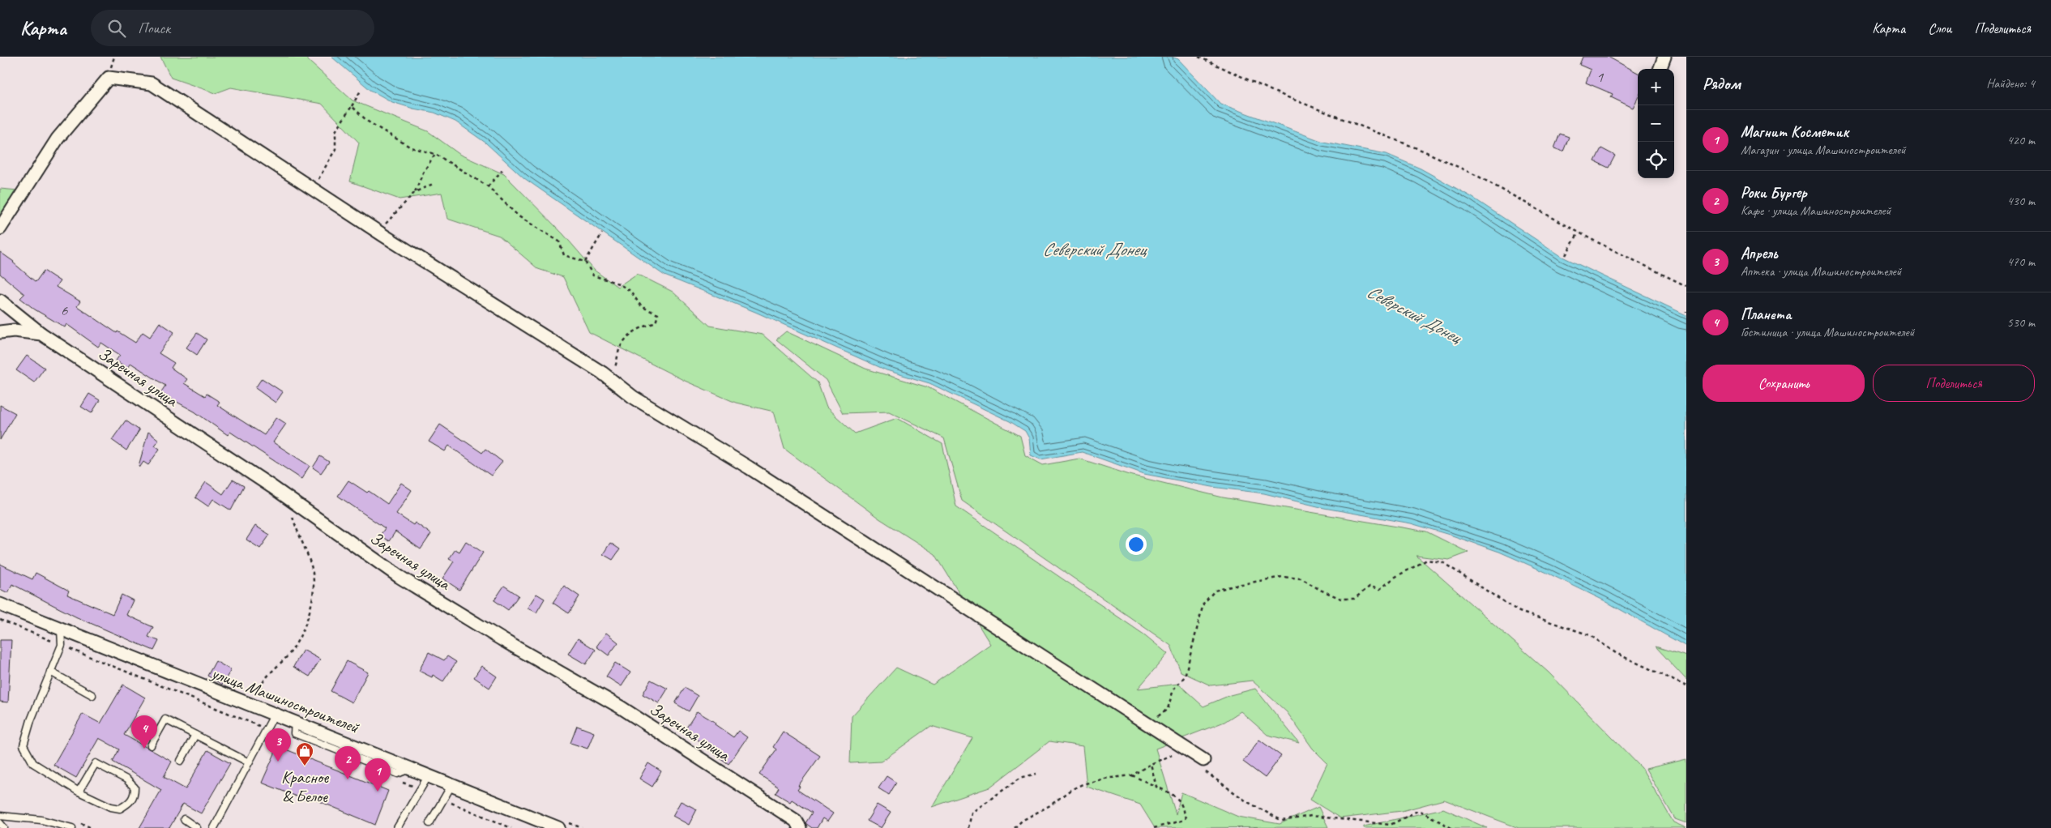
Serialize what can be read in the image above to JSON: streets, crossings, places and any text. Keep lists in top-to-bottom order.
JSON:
{
  "streets": {
    "street": ["Заречная улица", "улица Машиностроителей"]
  },
  "water": ["Северский Донец"],
  "places": {
    "shop": ["Красное & Белое"]
  },
  "house_numbers": ["1", "6"],
  "page": {
    "header": "Карта",
    "search": "Поиск",
    "nav": ["Карта", "Слои", "Поделиться"],
    "heading": ["Рядом", "Найдено: 4"],
    "map_buttons": ["+", "−"],
    "list": [
      {
        "mark": "1",
        "name": "Магнит Косметик",
        "note": "Магазин · улица Машиностроителей",
        "value": "420 m"
      },
      {
        "mark": "2",
        "name": "Роки Бургер",
        "note": "Кафе · улица Машиностроителей",
        "value": "430 m"
      },
      {
        "mark": "3",
        "name": "Апрель",
        "note": "Аптека · улица Машиностроителей",
        "value": "470 m"
      },
      {
        "mark": "4",
        "name": "Планета",
        "note": "Гостиница · улица Машиностроителей",
        "value": "530 m"
      }
    ],
    "buttons": ["Сохранить", "Поделиться"],
    "pins": [
      "4",
      "3",
      "2",
      "1"
    ]
  }
}
